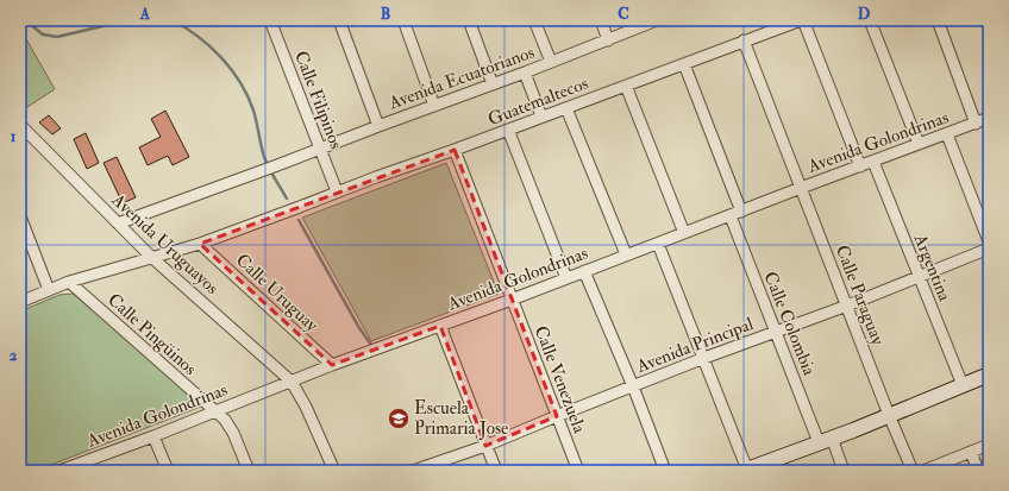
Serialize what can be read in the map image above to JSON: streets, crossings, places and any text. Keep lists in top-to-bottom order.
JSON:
{
  "streets": {
    "street": [
      "Avenida Ecuatorianos",
      "Calle Filipinos",
      "Guatemaltecos",
      "Avenida Golondrinas",
      "Avenida Uruguayos",
      "Argentina",
      "Calle Uruguay",
      "Calle Paraguay",
      "Calle Colombia",
      "Calle Pingüinos",
      "Avenida Principal",
      "Calle Venezuela"
    ]
  },
  "crossings": [
    ["Avenida Ecuatorianos", "Calle Filipinos"],
    ["Avenida Ecuatorianos", "Avenida Uruguayos"],
    ["Calle Filipinos", "Guatemaltecos"],
    ["Guatemaltecos", "Avenida Uruguayos"],
    ["Guatemaltecos", "Calle Uruguay"],
    ["Guatemaltecos", "Calle Paraguay"],
    ["Guatemaltecos", "Calle Pingüinos"],
    ["Guatemaltecos", "Calle Venezuela"],
    ["Avenida Golondrinas", "Avenida Uruguayos"],
    ["Avenida Golondrinas", "Argentina"],
    ["Avenida Golondrinas", "Calle Uruguay"],
    ["Avenida Golondrinas", "Calle Paraguay"],
    ["Avenida Golondrinas", "Calle Colombia"],
    ["Avenida Golondrinas", "Calle Pingüinos"],
    ["Avenida Golondrinas", "Calle Venezuela"],
    ["Argentina", "Avenida Principal"],
    ["Calle Paraguay", "Avenida Principal"],
    ["Calle Colombia", "Avenida Principal"],
    ["Avenida Principal", "Calle Venezuela"]
  ],
  "places": {
    "school or university": ["Escuela Primaria Jose"]
  },
  "grid": {
    "columns": [
      "A",
      "B",
      "C",
      "D"
    ],
    "rows": ["1", "2"]
  }
}
